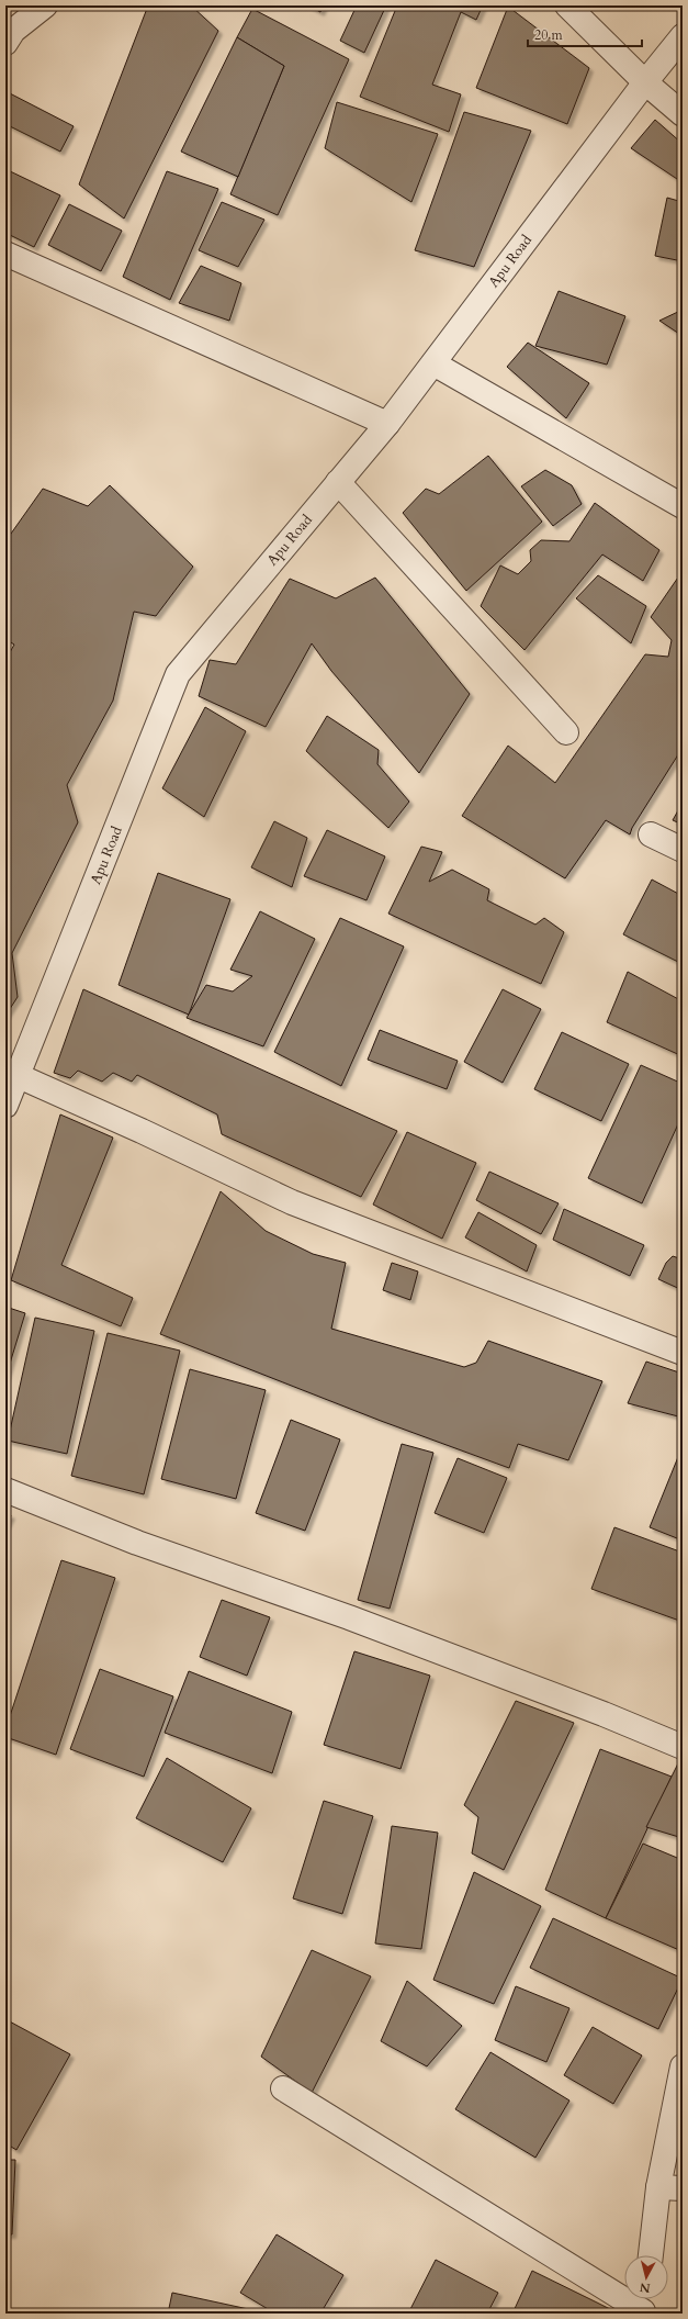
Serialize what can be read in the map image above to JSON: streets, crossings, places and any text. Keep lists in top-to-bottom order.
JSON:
{
  "streets": {
    "street": ["Apu Road"]
  },
  "scale_bar": "20 m",
  "north": "bottom"
}
